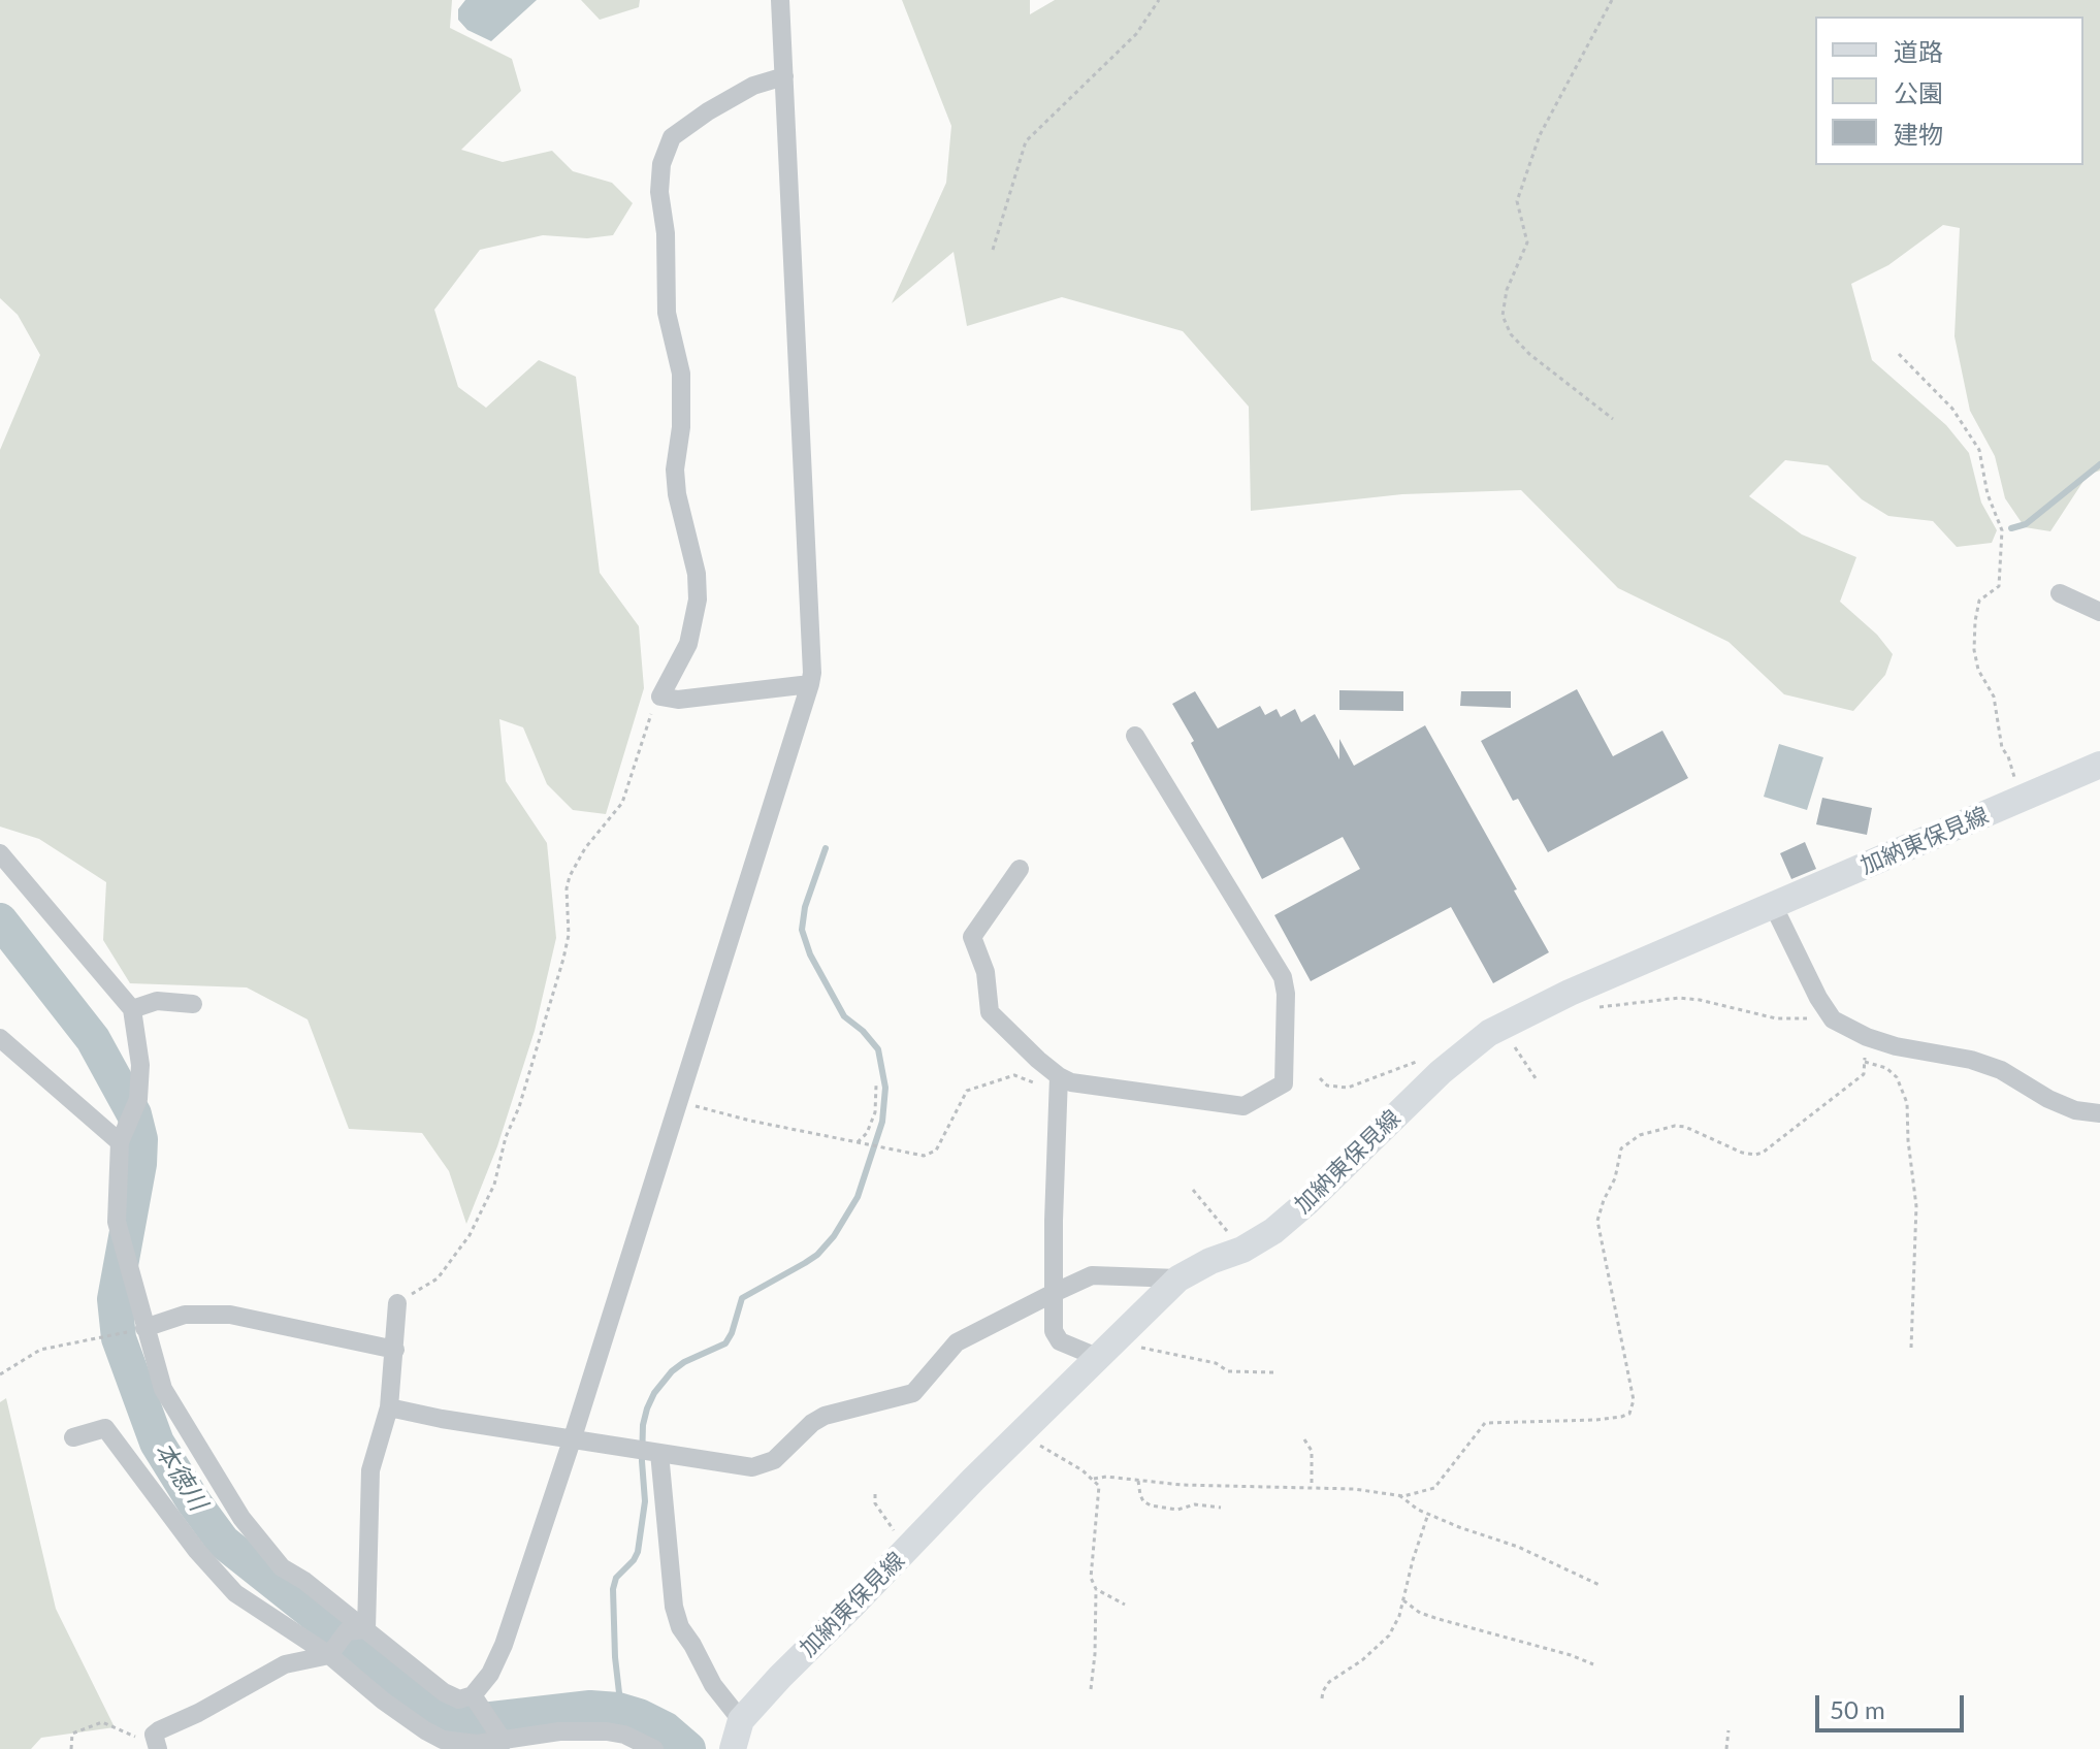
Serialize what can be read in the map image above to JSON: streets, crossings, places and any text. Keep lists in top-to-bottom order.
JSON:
{
  "streets": {
    "main road": ["加納東保見線"]
  },
  "water": ["本徳川"],
  "legend": ["道路", "公園", "建物"],
  "scale_bar": "50 m"
}
